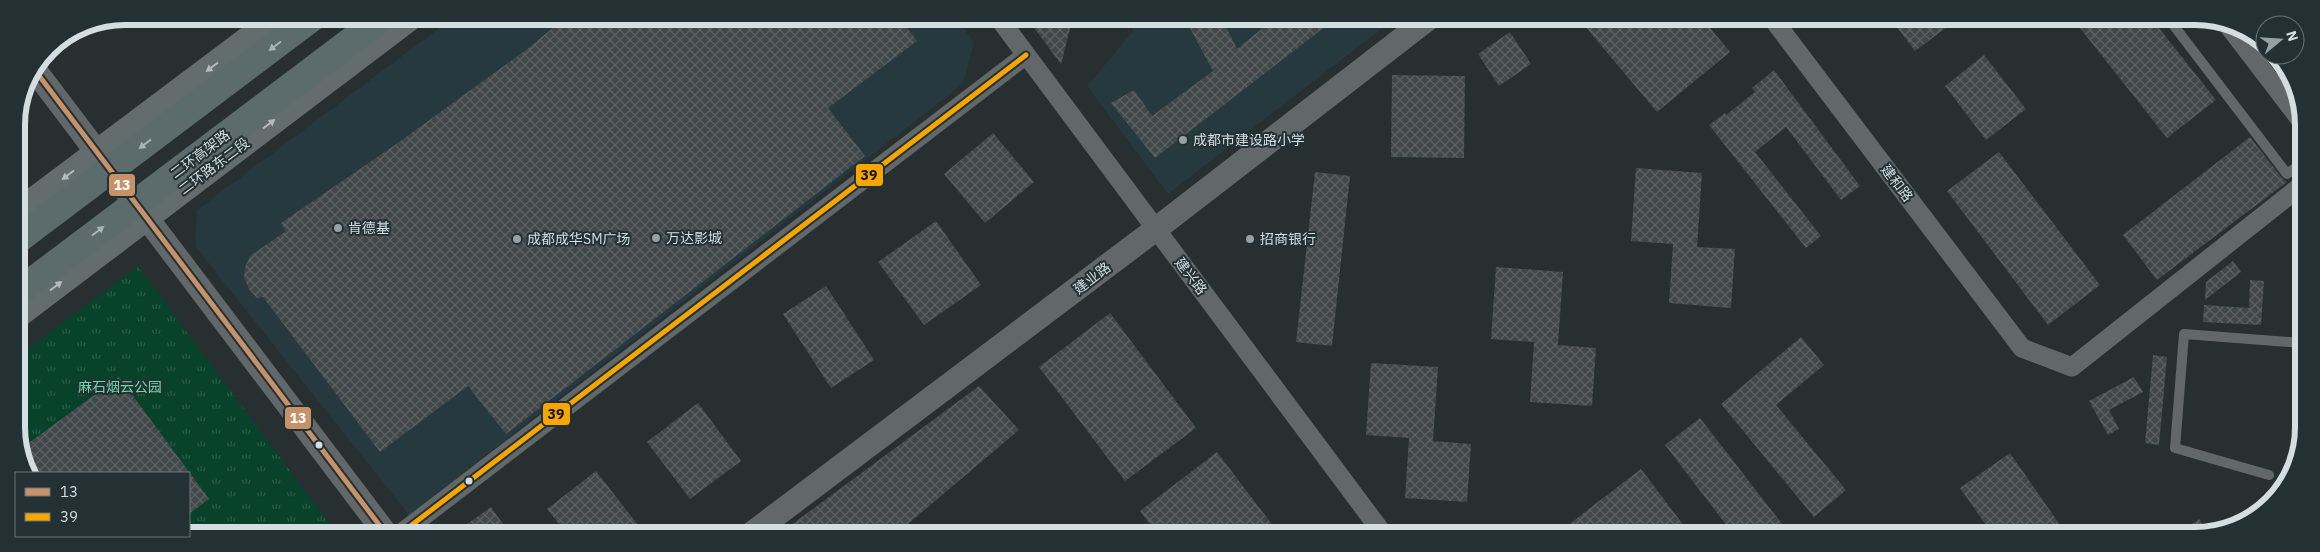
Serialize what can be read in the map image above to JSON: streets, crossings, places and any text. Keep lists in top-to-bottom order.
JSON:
{
  "streets": {
    "highway": ["二环高架路"],
    "main road": ["二环路东二段"],
    "street": ["建和路", "建兴路", "建业路"]
  },
  "crossings": [
    ["建兴路", "建业路"]
  ],
  "parks": ["麻石烟云公园"],
  "places": [
    "成都市建设路小学",
    "肯德基",
    "万达影城",
    "成都成华SM广场",
    "招商银行"
  ],
  "lines": ["transit line 39", "transit line 13"],
  "legend": ["13", "39"],
  "north": "right"
}
